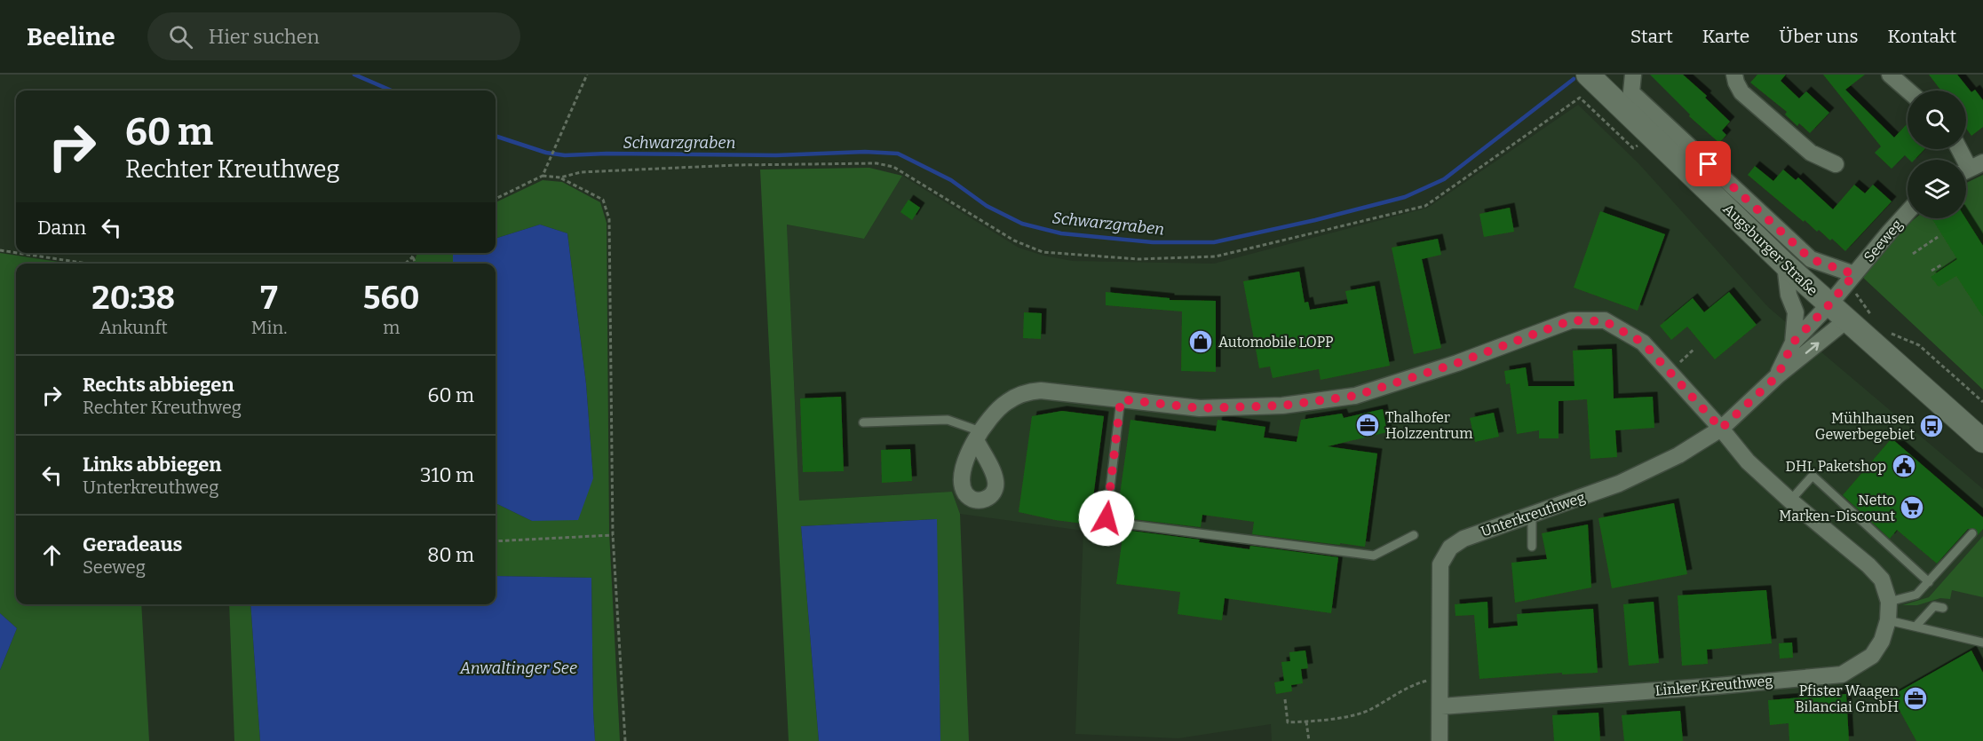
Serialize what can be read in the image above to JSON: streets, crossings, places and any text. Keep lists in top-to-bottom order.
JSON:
{
  "streets": {
    "main road": ["Augsburger Straße"],
    "street": ["Seeweg", "Unterkreuthweg", "Linker Kreuthweg"]
  },
  "crossings": [
    ["Seeweg", "Augsburger Straße"],
    ["Seeweg", "Unterkreuthweg"],
    ["Augsburger Straße", "Unterkreuthweg"],
    ["Unterkreuthweg", "Linker Kreuthweg"]
  ],
  "water": ["Schwarzgraben", "Anwaltinger See"],
  "places": {
    "shop": ["Automobile LOPP"],
    "office": ["Thalhofer Holzzentrum", "Pfister Waagen Bilanciai GmbH"],
    "bus stop": ["Mühlhausen Gewerbegebiet"],
    "public building": ["DHL Paketshop"],
    "supermarket": ["Netto Marken-Discount"]
  },
  "page": {
    "header": "Beeline",
    "search": "Hier suchen",
    "nav": [
      "Start",
      "Karte",
      "Über uns",
      "Kontakt"
    ],
    "turn": ["60 m", "Rechter Kreuthweg"],
    "then": "Dann",
    "eta": [
      "20:38",
      "Ankunft",
      "7",
      "Min.",
      "560",
      "m"
    ],
    "list": [
      {
        "name": "Rechts abbiegen",
        "note": "Rechter Kreuthweg",
        "value": "60 m"
      },
      {
        "name": "Links abbiegen",
        "note": "Unterkreuthweg",
        "value": "310 m"
      },
      {
        "name": "Geradeaus",
        "note": "Seeweg",
        "value": "80 m"
      }
    ]
  }
}
